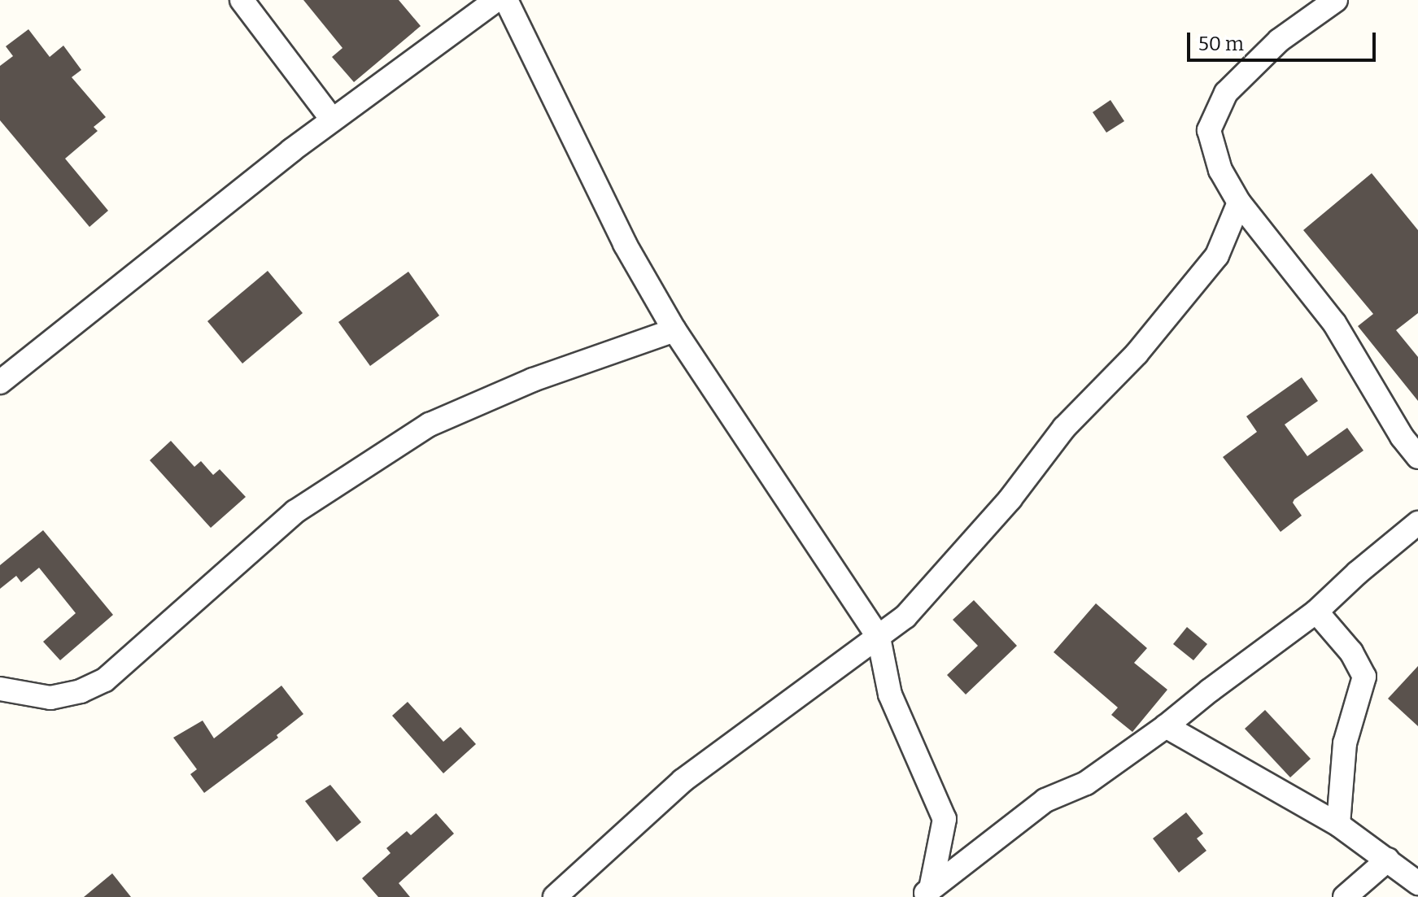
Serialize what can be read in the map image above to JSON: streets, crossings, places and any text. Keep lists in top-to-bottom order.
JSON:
{
  "scale_bar": "50 m"
}
